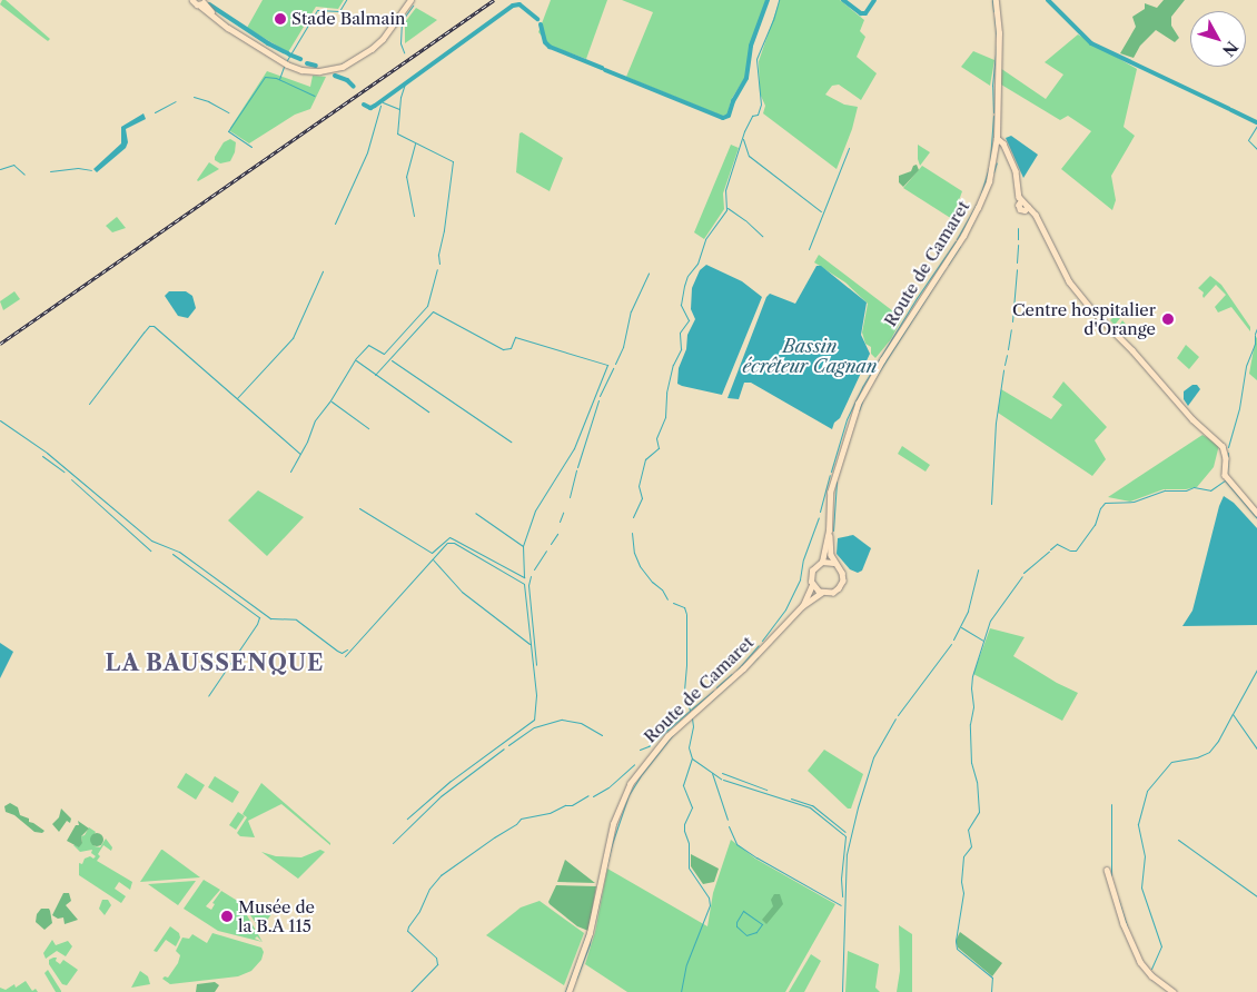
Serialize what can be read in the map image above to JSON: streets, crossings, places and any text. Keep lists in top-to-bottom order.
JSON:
{
  "streets": {
    "main road": ["Route de Camaret"]
  },
  "districts": ["LA BAUSSENQUE"],
  "water": ["Bassin écrêteur Cagnan"],
  "places": ["Stade Balmain", "Centre hospitalier d'Orange", "Musée de la B.A 115"],
  "north": "bottom right"
}
